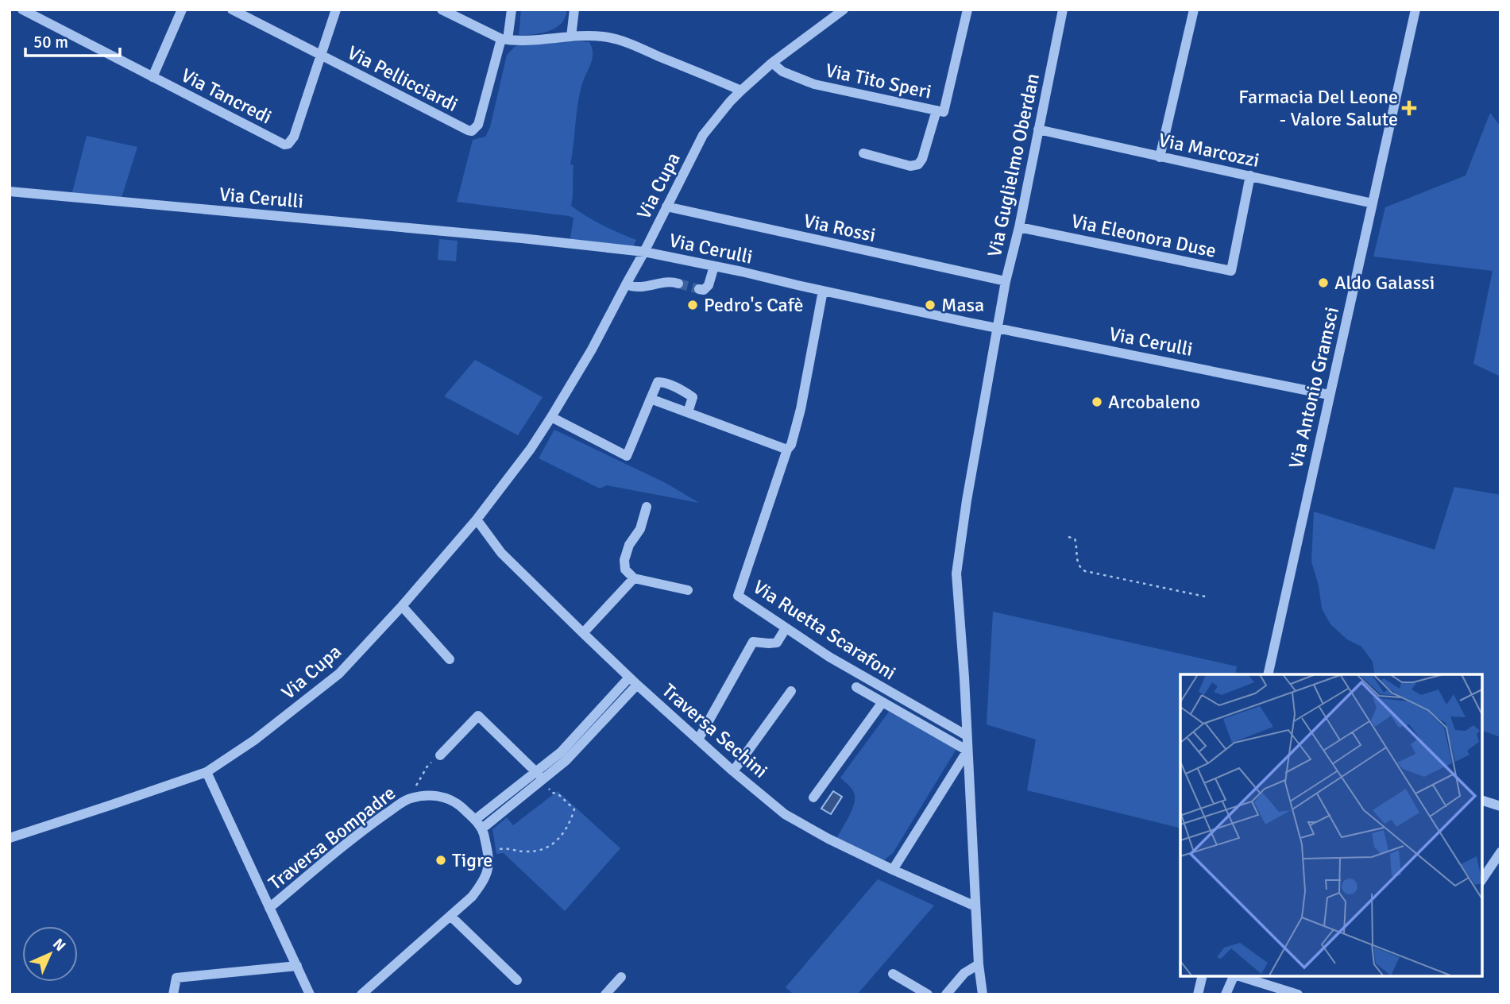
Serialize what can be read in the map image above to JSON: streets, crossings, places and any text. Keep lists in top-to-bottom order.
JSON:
{
  "streets": {
    "street": [
      "Via Pellicciardi",
      "Via Tito Speri",
      "Via Tancredi",
      "Via Marcozzi",
      "Via Guglielmo Oberdan",
      "Via Cupa",
      "Via Cerulli",
      "Via Rossi",
      "Via Eleonora Duse",
      "Via Antonio Gramsci",
      "Via Ruetta Scarafoni",
      "Traversa Sechini",
      "Traversa Bompadre"
    ]
  },
  "crossings": [
    ["Via Pellicciardi", "Via Tancredi"],
    ["Via Tito Speri", "Via Cupa"],
    ["Via Marcozzi", "Via Guglielmo Oberdan"],
    ["Via Marcozzi", "Via Eleonora Duse"],
    ["Via Marcozzi", "Via Antonio Gramsci"],
    ["Via Guglielmo Oberdan", "Via Cerulli"],
    ["Via Guglielmo Oberdan", "Via Rossi"],
    ["Via Guglielmo Oberdan", "Via Eleonora Duse"],
    ["Via Cupa", "Via Cerulli"],
    ["Via Cupa", "Via Rossi"],
    ["Via Cupa", "Traversa Sechini"],
    ["Via Cerulli", "Via Antonio Gramsci"]
  ],
  "places": {
    "health": ["Farmacia Del Leone - Valore Salute"],
    "other": [
      "Aldo Galassi",
      "Pedro's Cafè",
      "Masa",
      "Arcobaleno",
      "Tigre"
    ]
  },
  "scale_bar": "50 m",
  "north": "top right"
}
